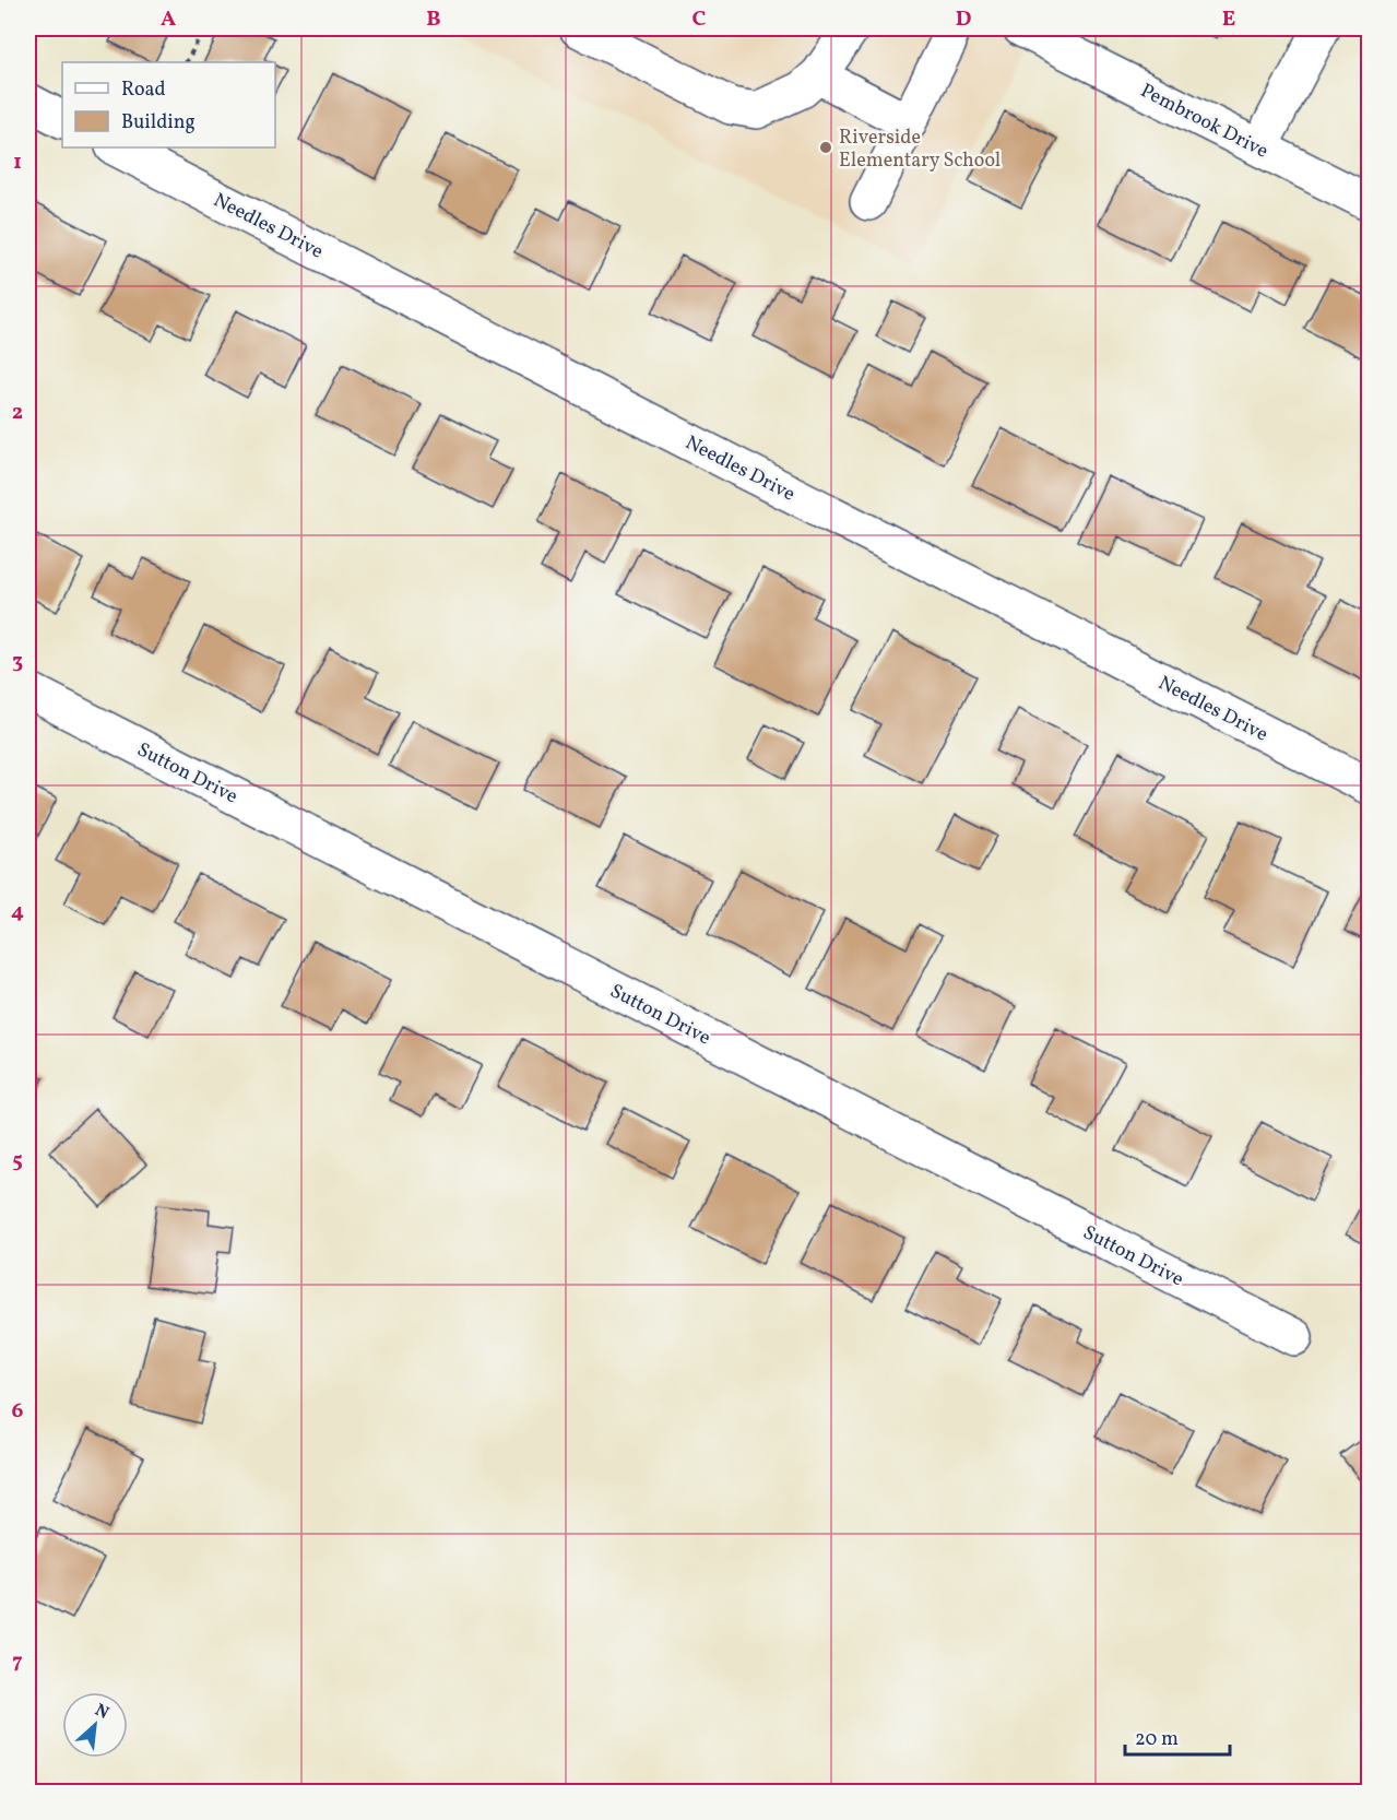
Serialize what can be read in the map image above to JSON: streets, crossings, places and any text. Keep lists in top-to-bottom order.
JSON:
{
  "streets": {
    "street": ["Pembrook Drive", "Needles Drive", "Sutton Drive"]
  },
  "places": ["Riverside Elementary School"],
  "legend": ["Road", "Building"],
  "scale_bar": "20 m",
  "north": "top right",
  "grid": {
    "columns": [
      "A",
      "B",
      "C",
      "D",
      "E"
    ],
    "rows": [
      "1",
      "2",
      "3",
      "4",
      "5",
      "6",
      "7"
    ]
  }
}
